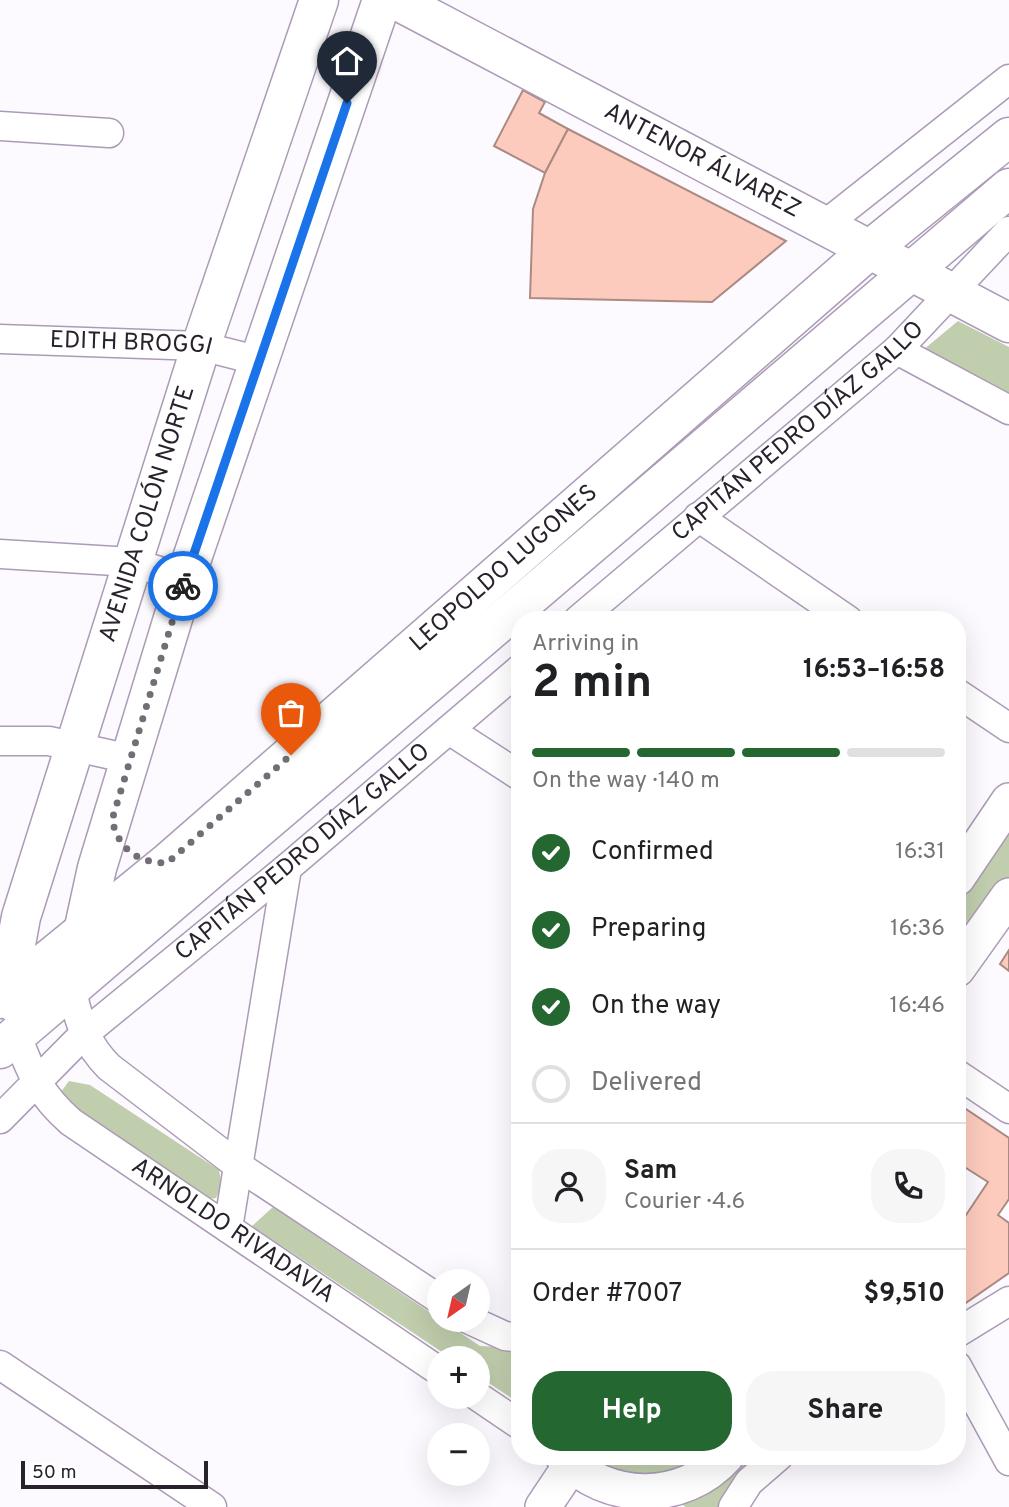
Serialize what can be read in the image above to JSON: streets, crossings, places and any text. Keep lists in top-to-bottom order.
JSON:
{
  "streets": {
    "main road": ["ANTENOR ÁLVAREZ", "AVENIDA COLÓN NORTE", "LEOPOLDO LUGONES"],
    "street": ["EDITH BROGGI", "CAPITÁN PEDRO DÍAZ GALLO", "ARNOLDO RIVADAVIA"]
  },
  "crossings": [
    ["ANTENOR ÁLVAREZ", "CAPITÁN PEDRO DÍAZ GALLO"],
    ["ANTENOR ÁLVAREZ", "LEOPOLDO LUGONES"],
    ["EDITH BROGGI", "AVENIDA COLÓN NORTE"],
    ["AVENIDA COLÓN NORTE", "LEOPOLDO LUGONES"],
    ["AVENIDA COLÓN NORTE", "ARNOLDO RIVADAVIA"],
    ["LEOPOLDO LUGONES", "ARNOLDO RIVADAVIA"]
  ],
  "scale_bar": "50 m",
  "north": "bottom left",
  "page": {
    "heading": ["2 min", "Arriving in", "16:53–16:58"],
    "panel": [
      "Sam",
      "Courier · 4.6",
      "Order #7007",
      "$9,510"
    ],
    "bar": "On the way · 140 m",
    "list": [
      ["Confirmed", "16:31"],
      ["Preparing", "16:36"],
      ["On the way", "16:46"],
      "Delivered"
    ],
    "map_buttons": ["+", "−"],
    "buttons": ["Help", "Share"],
    "scale": "50 m"
  }
}
